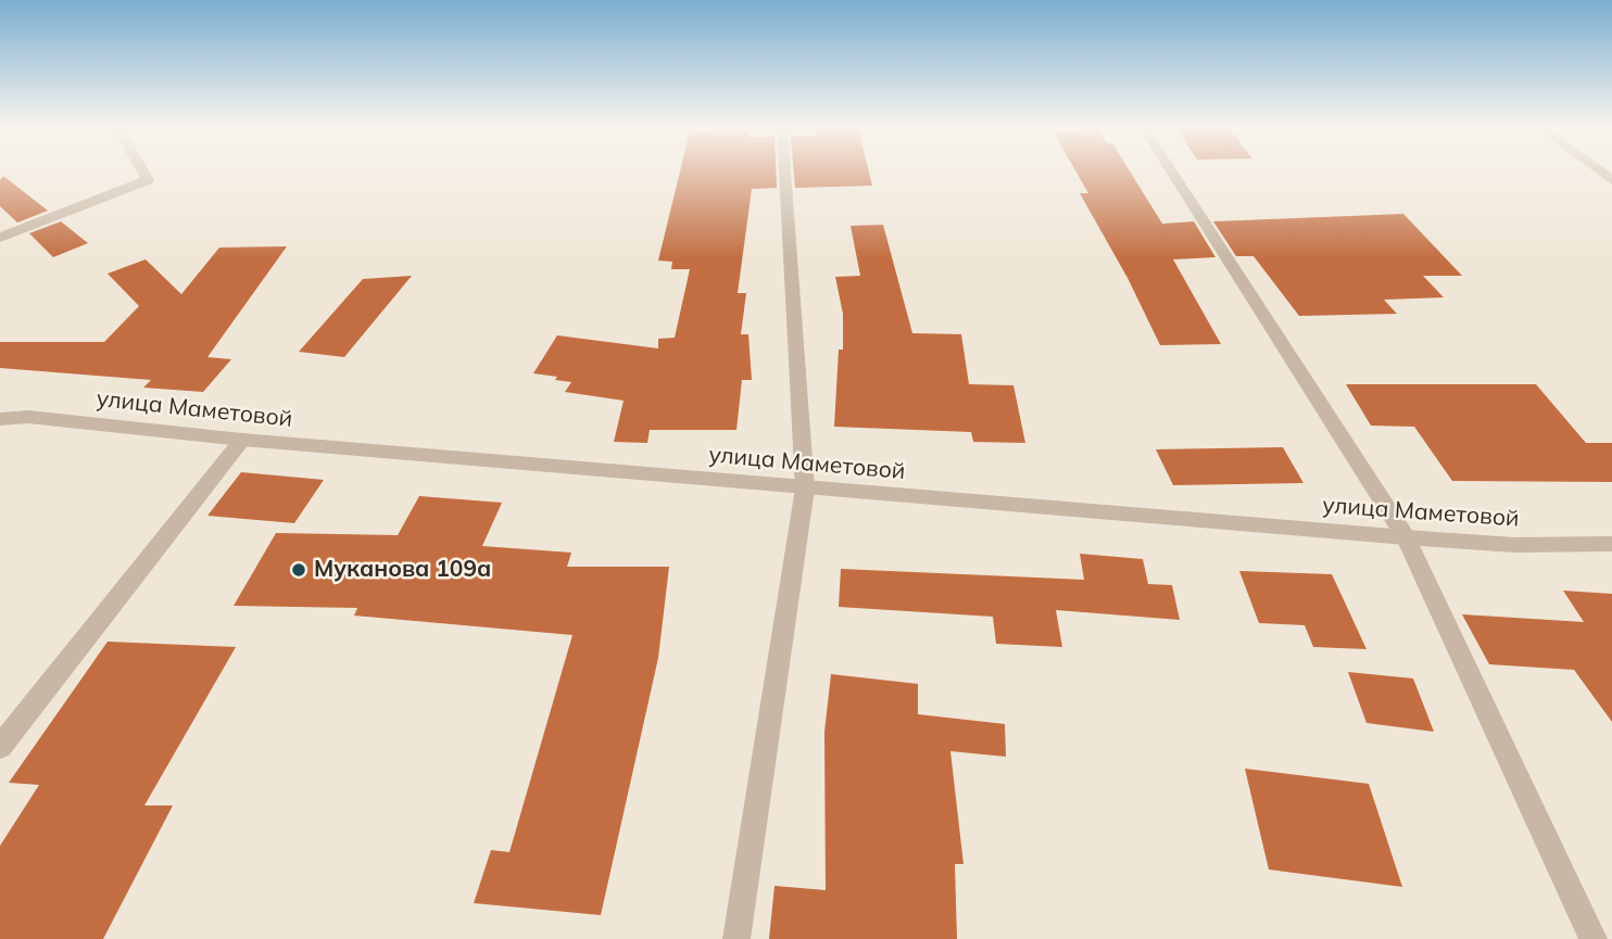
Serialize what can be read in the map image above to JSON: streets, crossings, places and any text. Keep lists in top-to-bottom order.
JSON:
{
  "streets": {
    "street": ["улица Маметовой"]
  },
  "places": ["Муканова 109а"]
}
